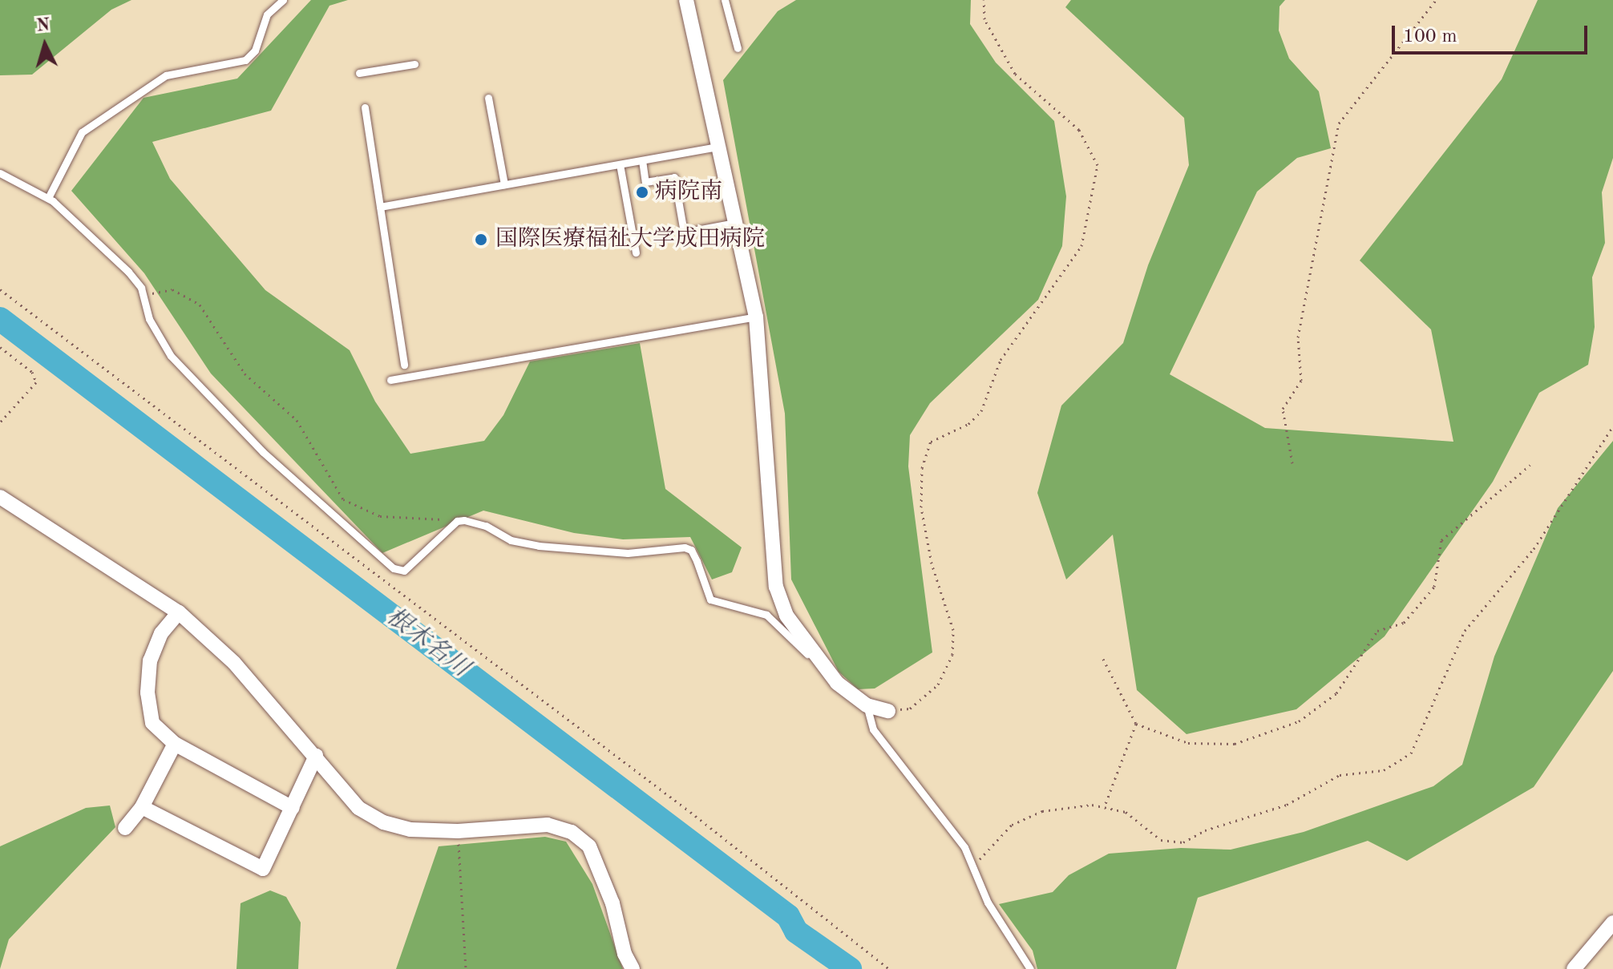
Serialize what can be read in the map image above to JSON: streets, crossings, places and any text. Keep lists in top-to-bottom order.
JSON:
{
  "water": ["根木名川"],
  "places": ["病院南", "国際医療福祉大学成田病院"],
  "scale_bar": "100 m",
  "north": "top"
}
